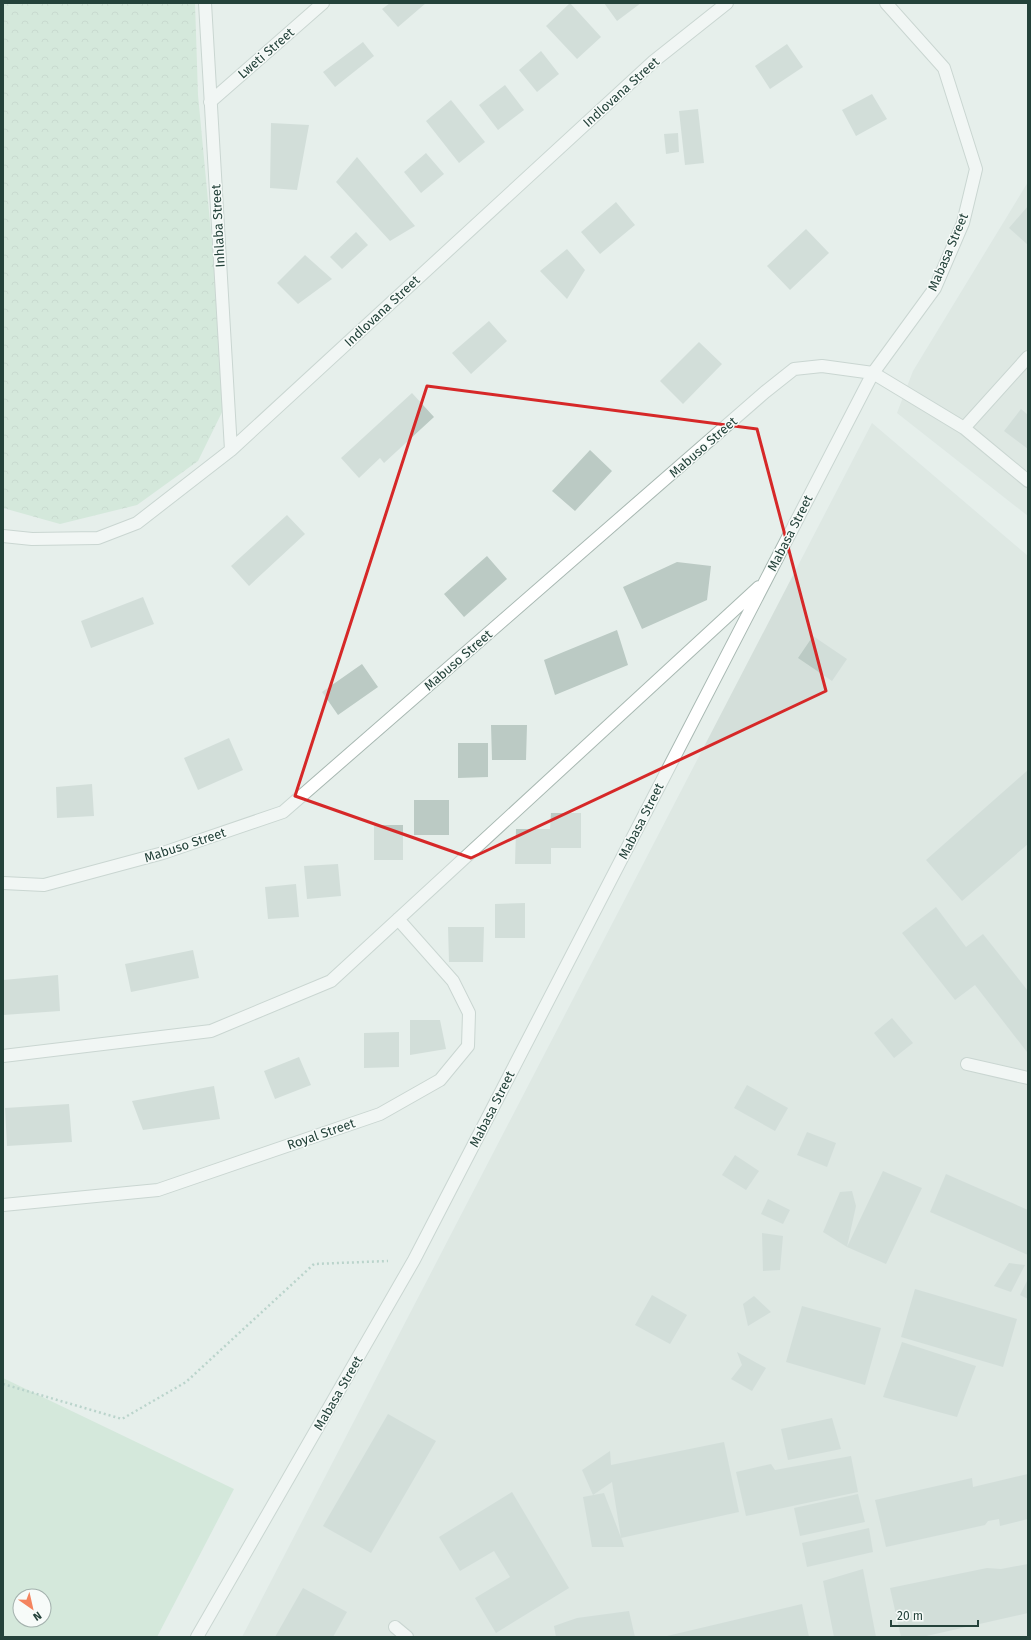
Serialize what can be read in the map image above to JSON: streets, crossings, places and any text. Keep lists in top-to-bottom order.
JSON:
{
  "streets": {
    "street": [
      "Lweti Street",
      "Indlovana Street",
      "Inhlaba Street",
      "Mabasa Street",
      "Mabuso Street",
      "Royal Street"
    ]
  },
  "crossings": [
    ["Lweti Street", "Inhlaba Street"],
    ["Indlovana Street", "Inhlaba Street"],
    ["Mabasa Street", "Mabuso Street"]
  ],
  "scale_bar": "20 m",
  "north": "bottom right"
}
